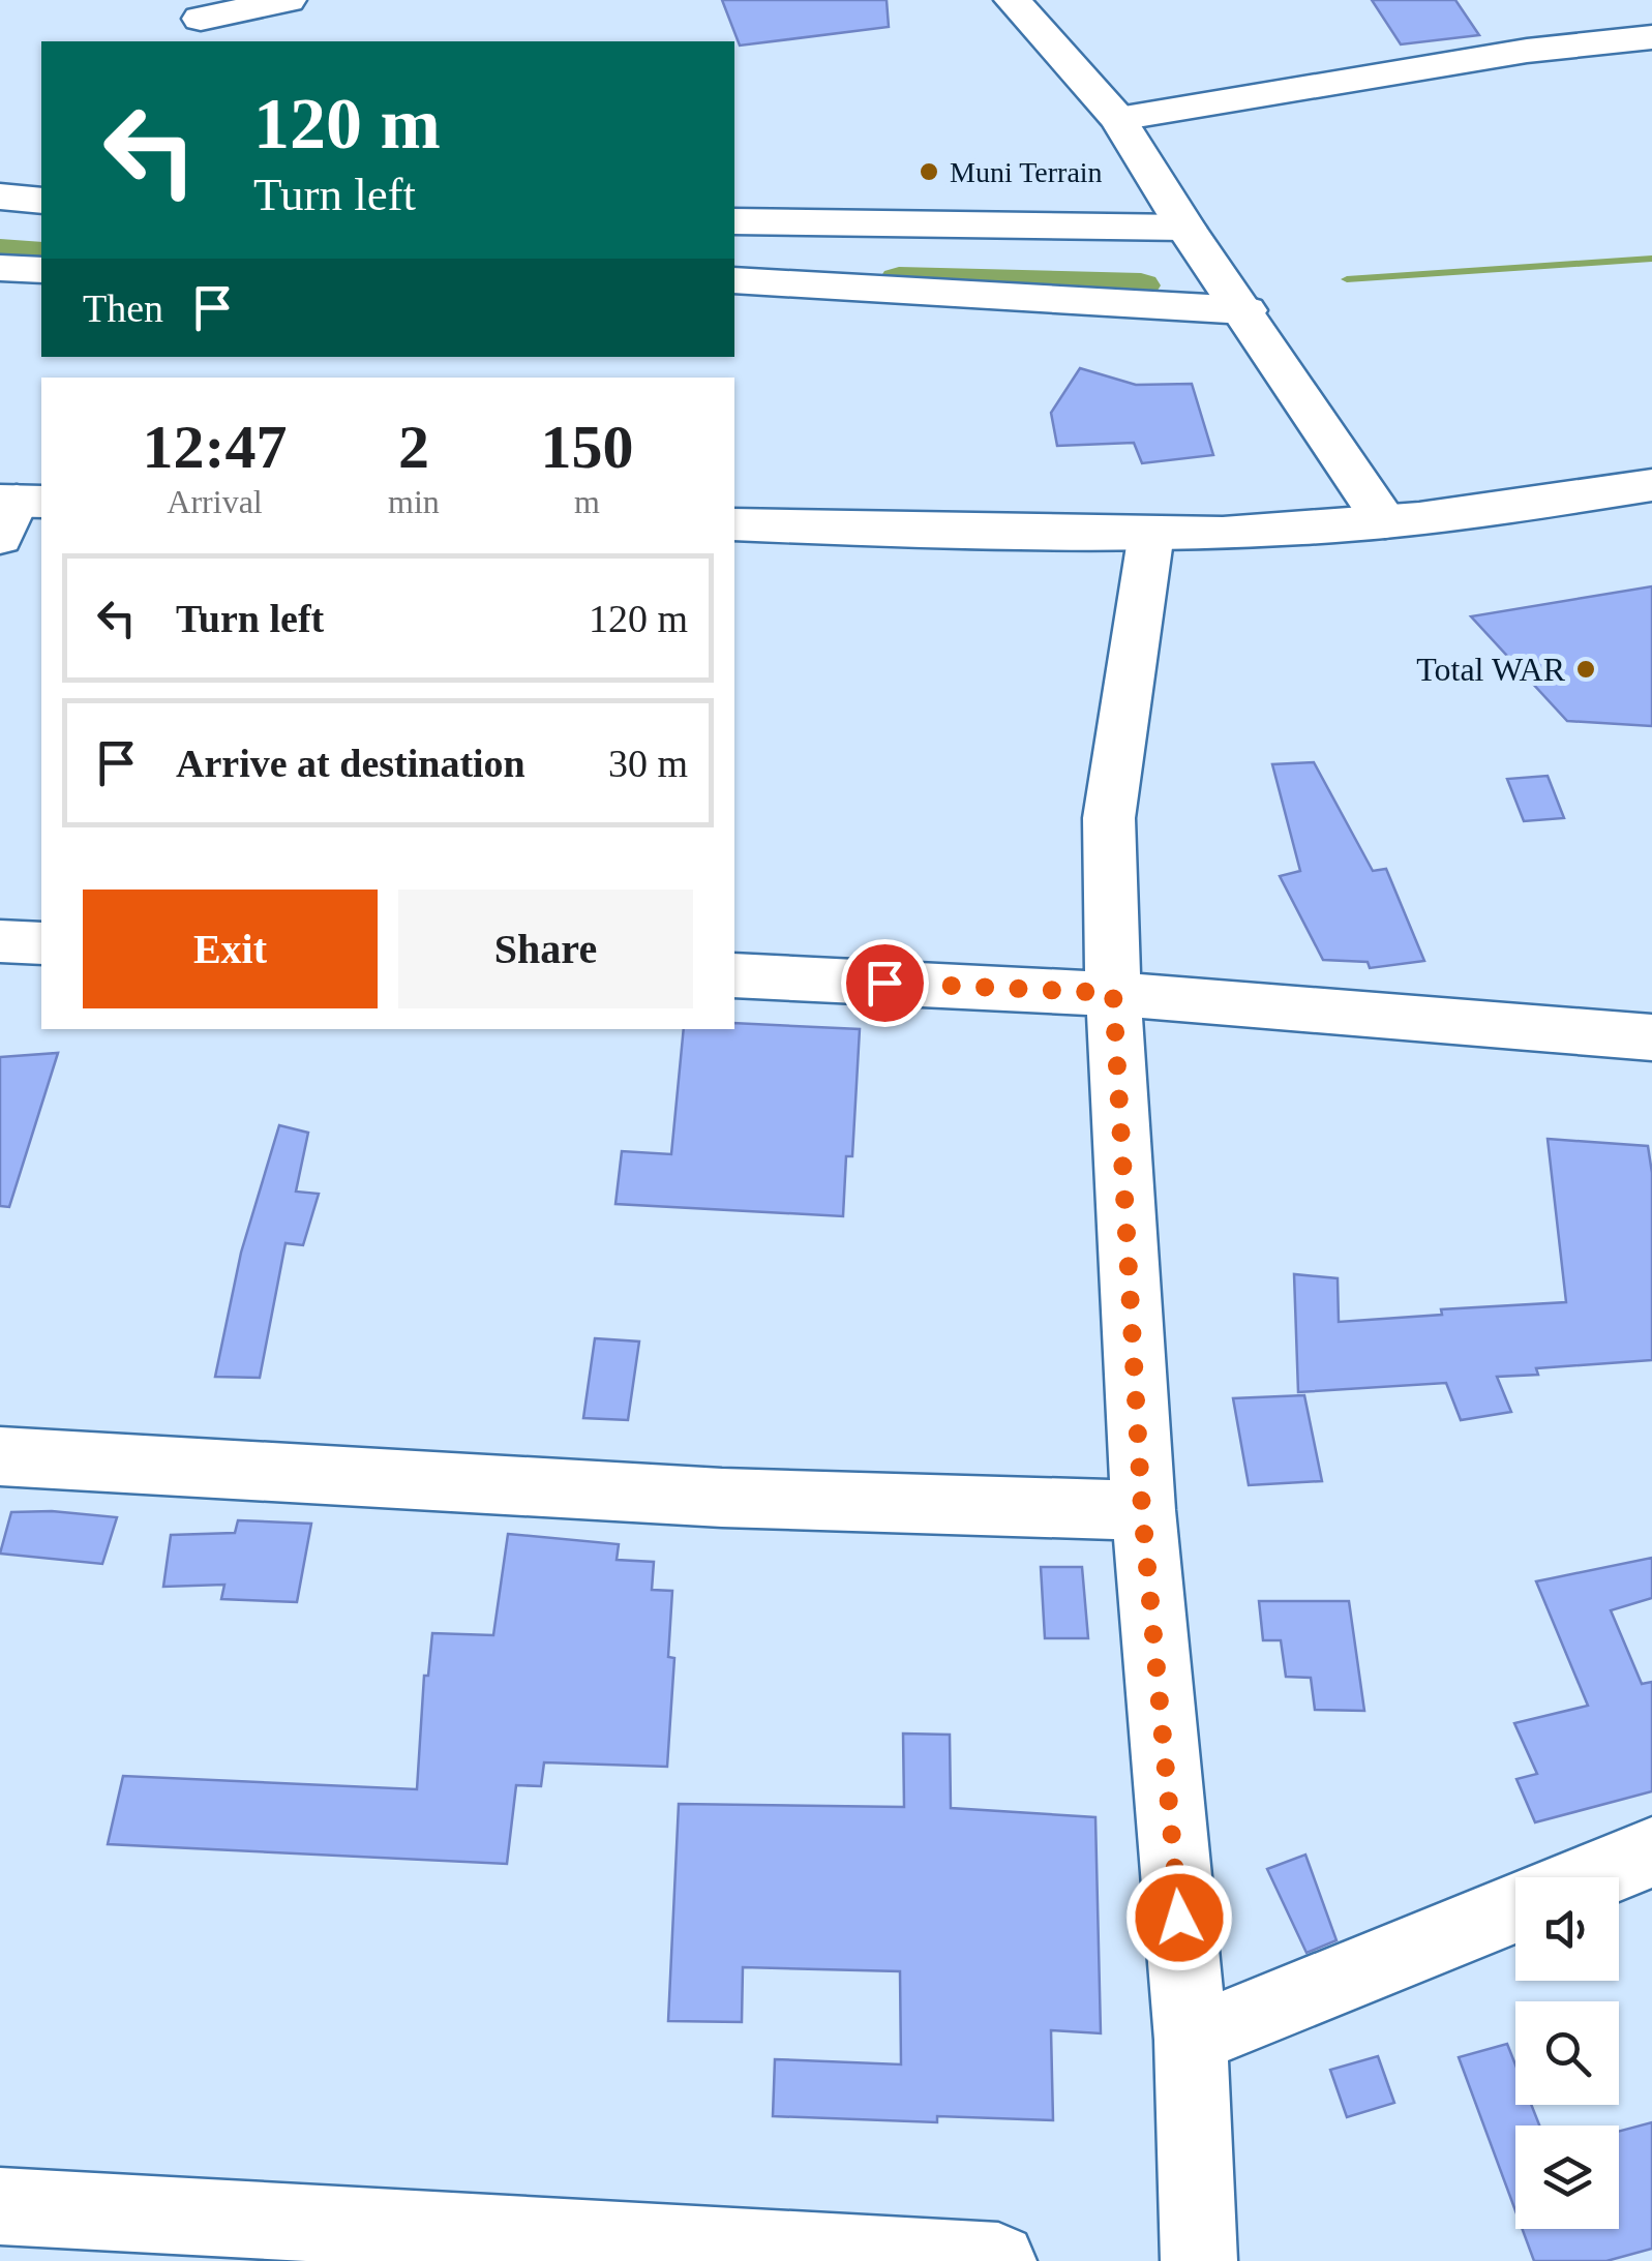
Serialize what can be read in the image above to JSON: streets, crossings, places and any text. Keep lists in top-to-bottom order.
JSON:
{
  "places": ["Muni Terrain", "Total WAR"],
  "page": {
    "turn": ["120 m", "Turn left"],
    "then": "Then",
    "eta": [
      "12:47",
      "Arrival",
      "2",
      "min",
      "150",
      "m"
    ],
    "list": [
      {
        "name": "Turn left",
        "value": "120 m"
      },
      {
        "name": "Arrive at destination",
        "value": "30 m"
      }
    ],
    "buttons": ["Exit", "Share"]
  }
}
